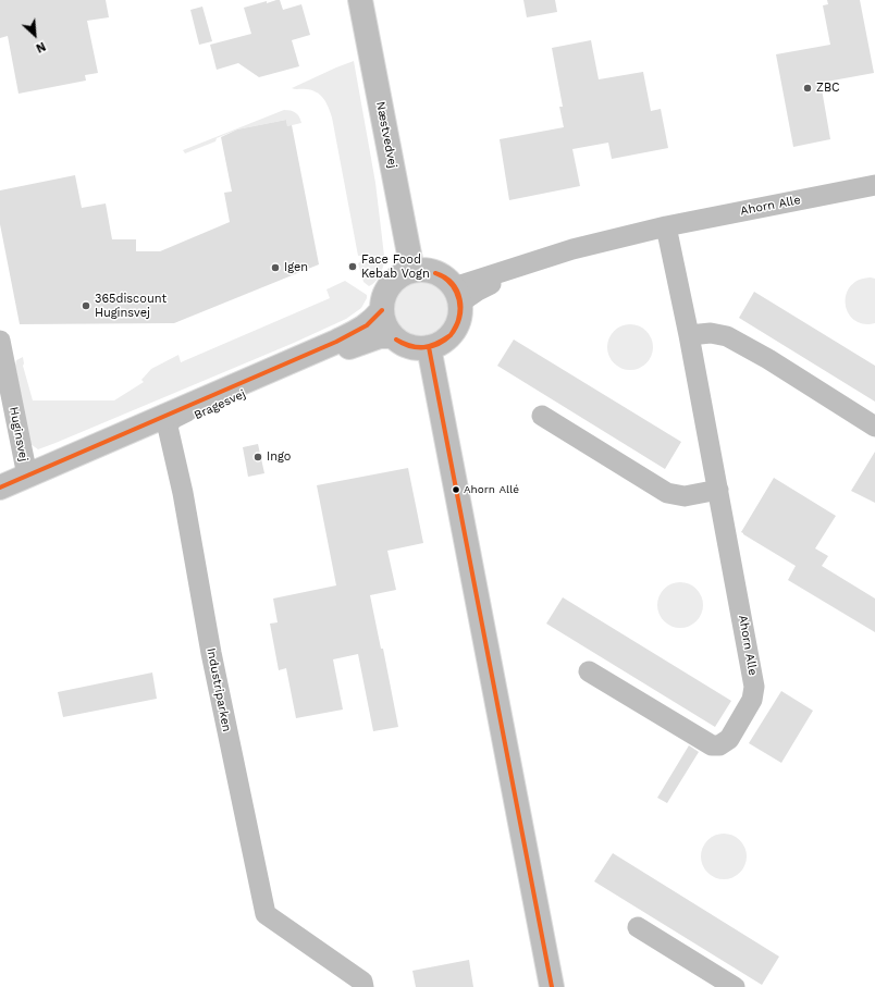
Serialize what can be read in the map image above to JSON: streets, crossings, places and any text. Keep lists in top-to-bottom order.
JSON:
{
  "streets": {
    "main road": ["Næstvedvej", "Bragesvej"],
    "street": ["Ahorn Alle", "Huginsvej", "Industriparken"]
  },
  "crossings": [
    ["Næstvedvej", "Ahorn Alle"],
    ["Næstvedvej", "Bragesvej"],
    ["Ahorn Alle", "Bragesvej"],
    ["Bragesvej", "Huginsvej"],
    ["Bragesvej", "Industriparken"]
  ],
  "places": [
    "ZBC",
    "Face Food Kebab Vogn",
    "Igen",
    "365discount Huginsvej",
    "Ingo",
    "Ahorn Allé"
  ],
  "north": "bottom right"
}
